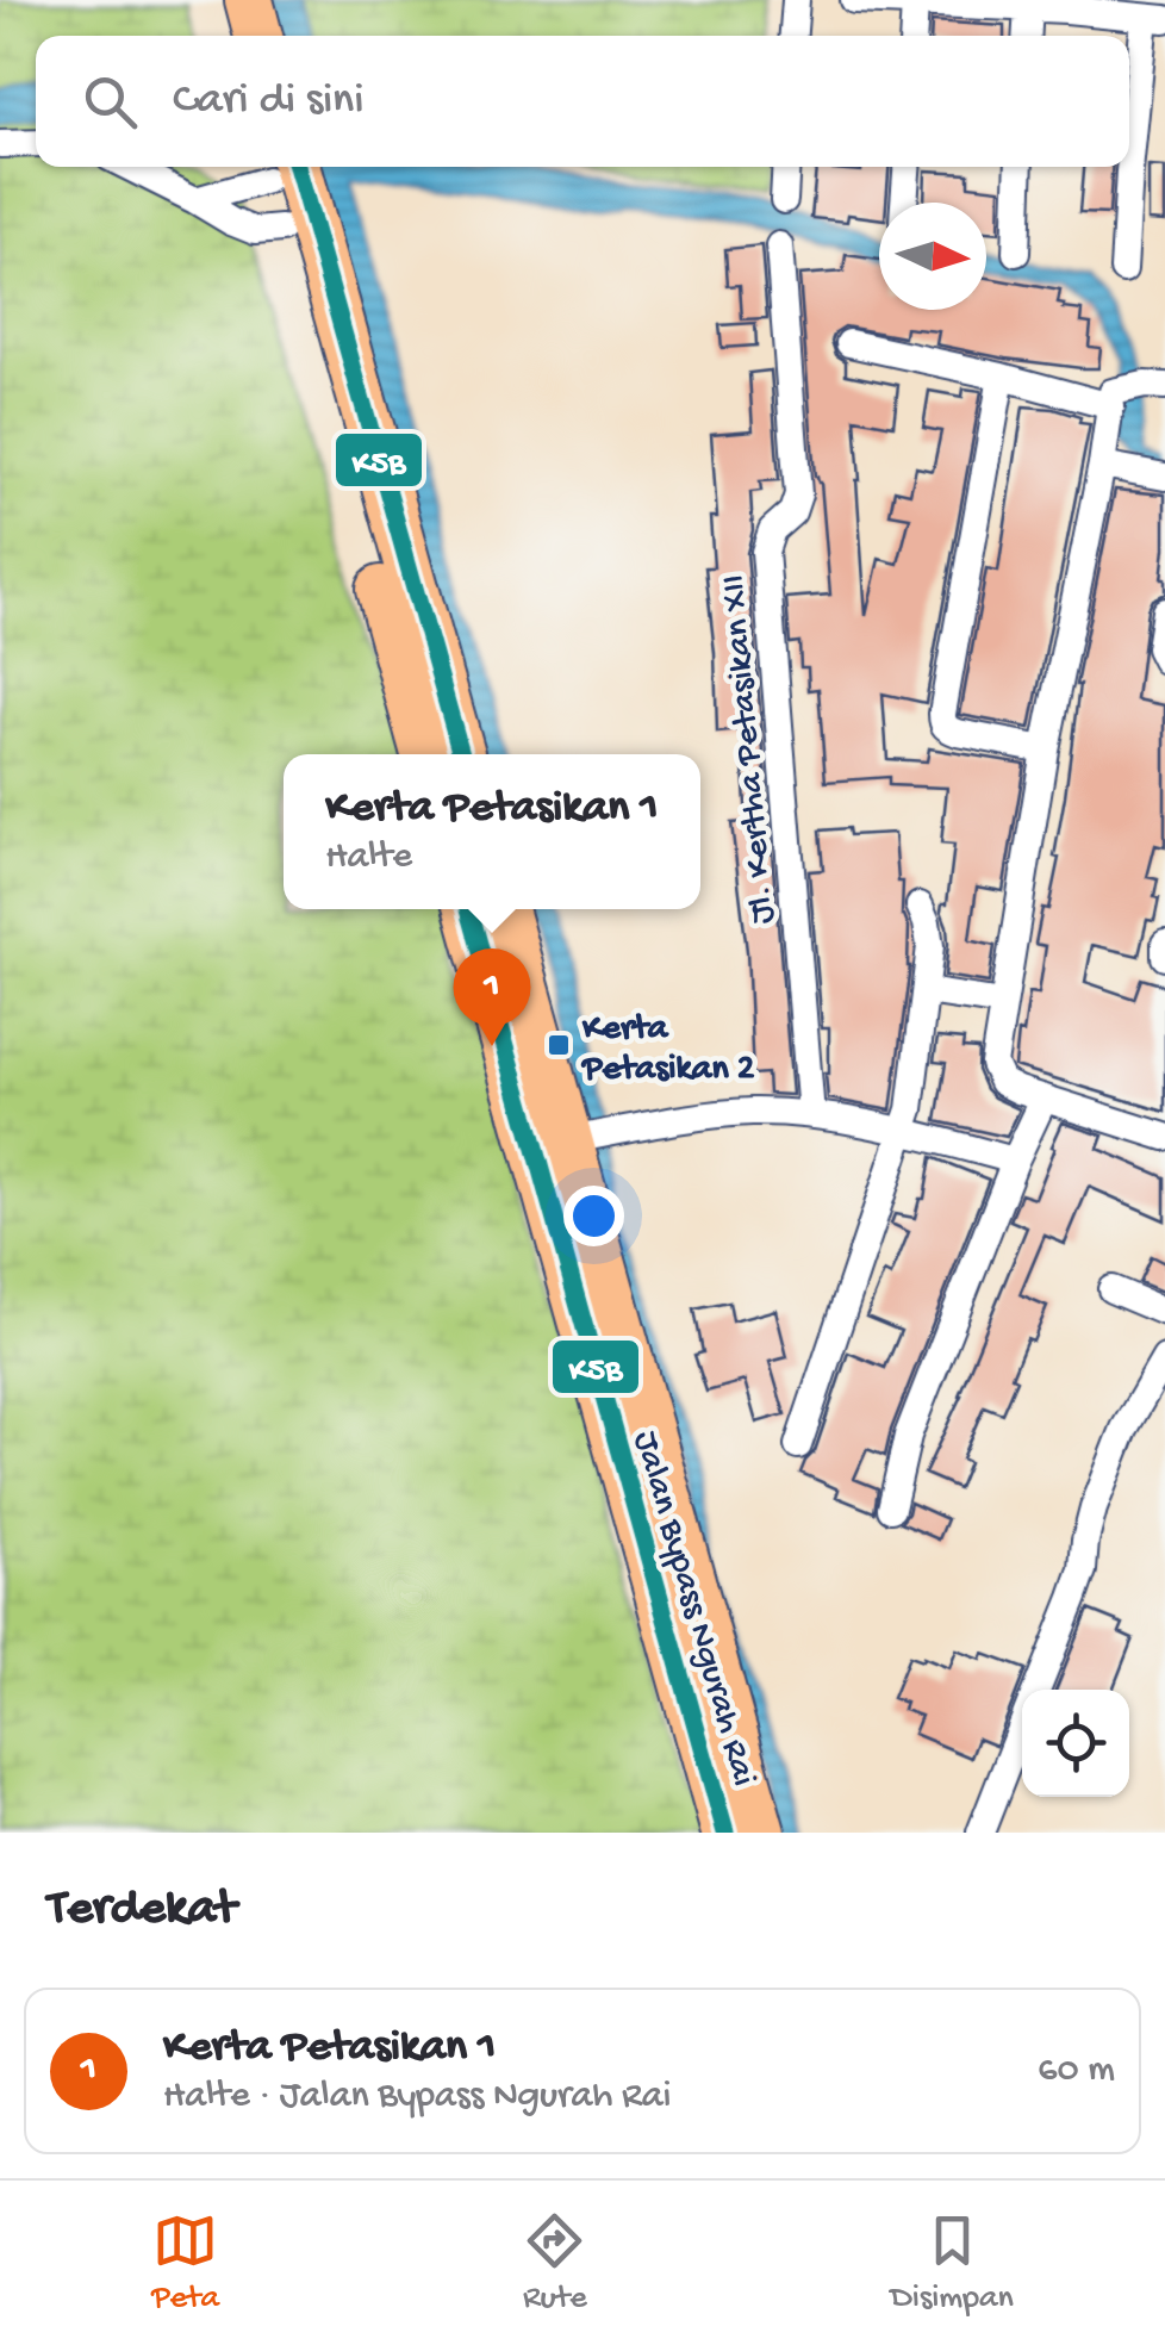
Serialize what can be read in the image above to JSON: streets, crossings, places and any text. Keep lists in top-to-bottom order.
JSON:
{
  "streets": {
    "highway": ["Jalan Bypass Ngurah Rai"],
    "street": ["Jl. Kertha Petasikan XII"]
  },
  "places": {
    "transit": ["Kerta Petasikan 2"]
  },
  "lines": ["transit line K5B"],
  "north": "right",
  "page": {
    "search": "Cari di sini",
    "popup": ["Kerta Petasikan 1", "Halte"],
    "pins": "1",
    "heading": "Terdekat",
    "list": [
      {
        "mark": "1",
        "name": "Kerta Petasikan 1",
        "note": "Halte · Jalan Bypass Ngurah Rai",
        "value": "60 m"
      }
    ],
    "nav": ["Peta", "Rute", "Disimpan"]
  }
}
